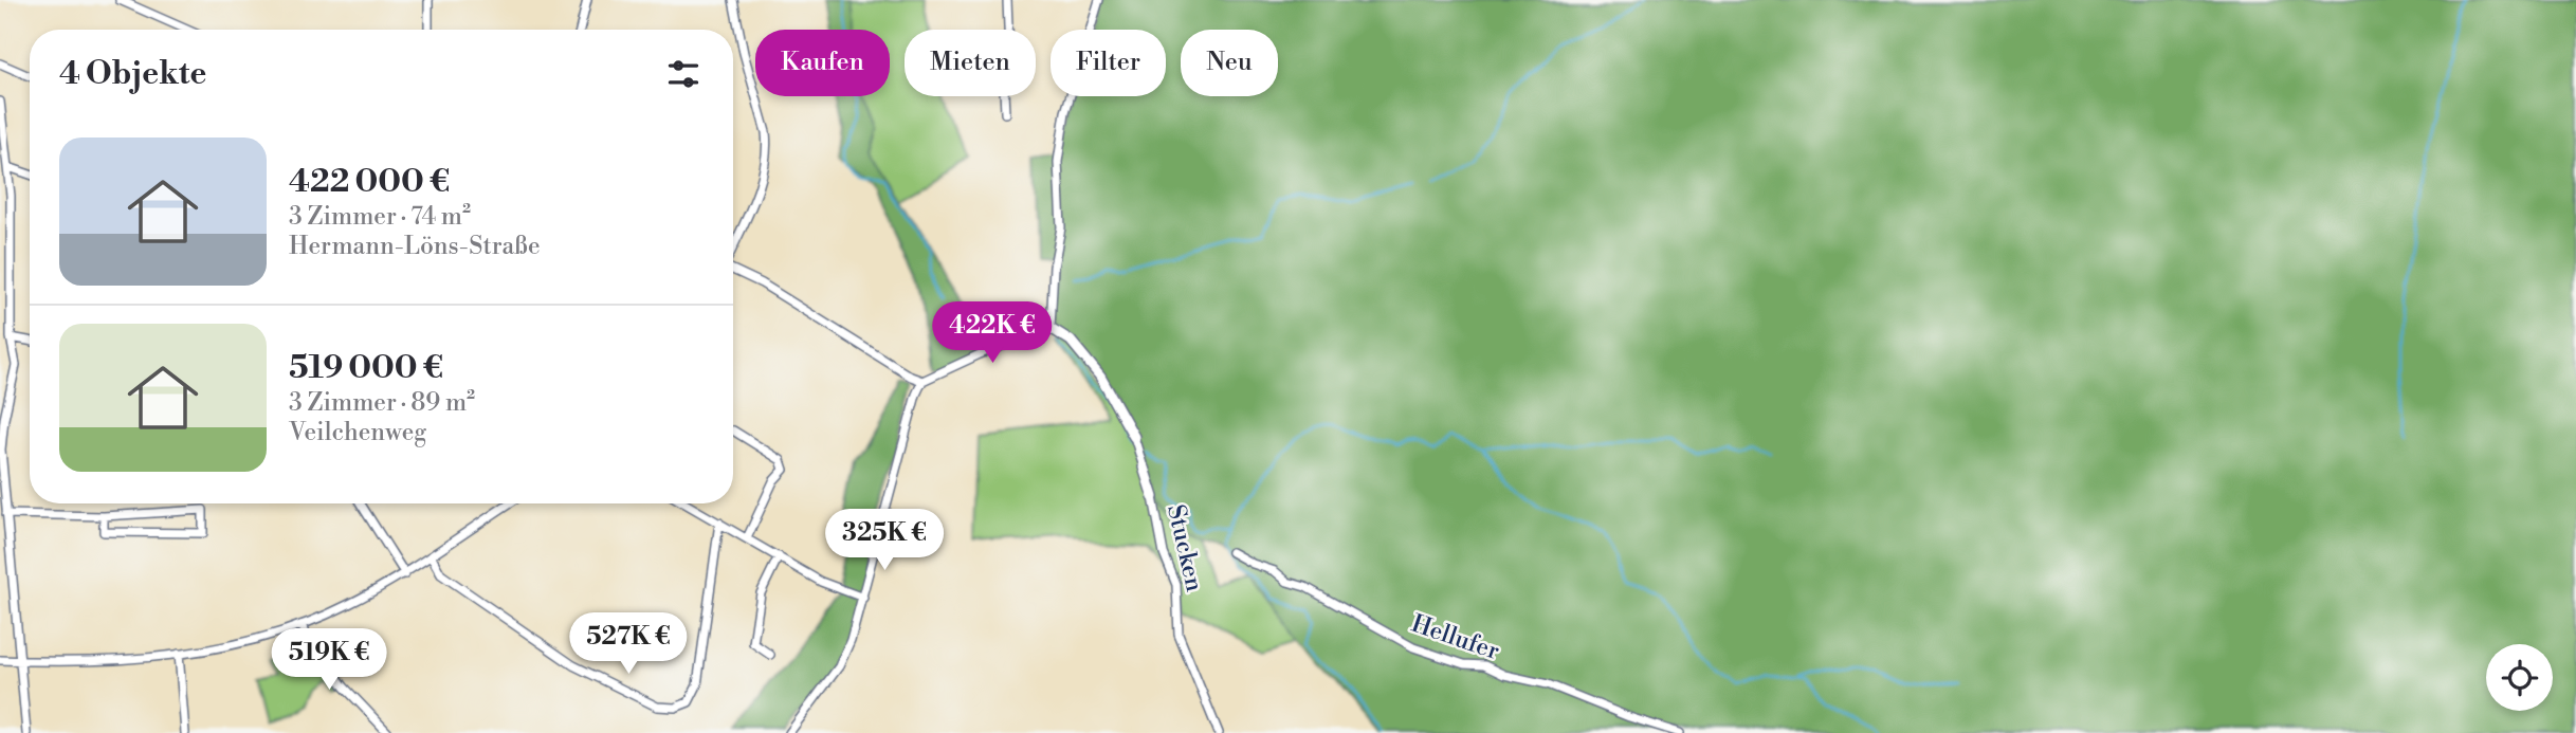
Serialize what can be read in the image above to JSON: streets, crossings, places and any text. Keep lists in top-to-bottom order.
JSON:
{
  "streets": {
    "street": ["Stucken", "Hellufer"]
  },
  "page": {
    "chip": [
      "Kaufen",
      "Mieten",
      "Filter",
      "Neu"
    ],
    "heading": "4 Objekte",
    "list": [
      {
        "name": "422 000 €",
        "note": "3 Zimmer · 74 m² · Hermann-Löns-Straße"
      },
      {
        "name": "519 000 €",
        "note": "3 Zimmer · 89 m² · Veilchenweg"
      }
    ],
    "price": [
      "422K €",
      "325K €",
      "527K €",
      "519K €"
    ]
  }
}
